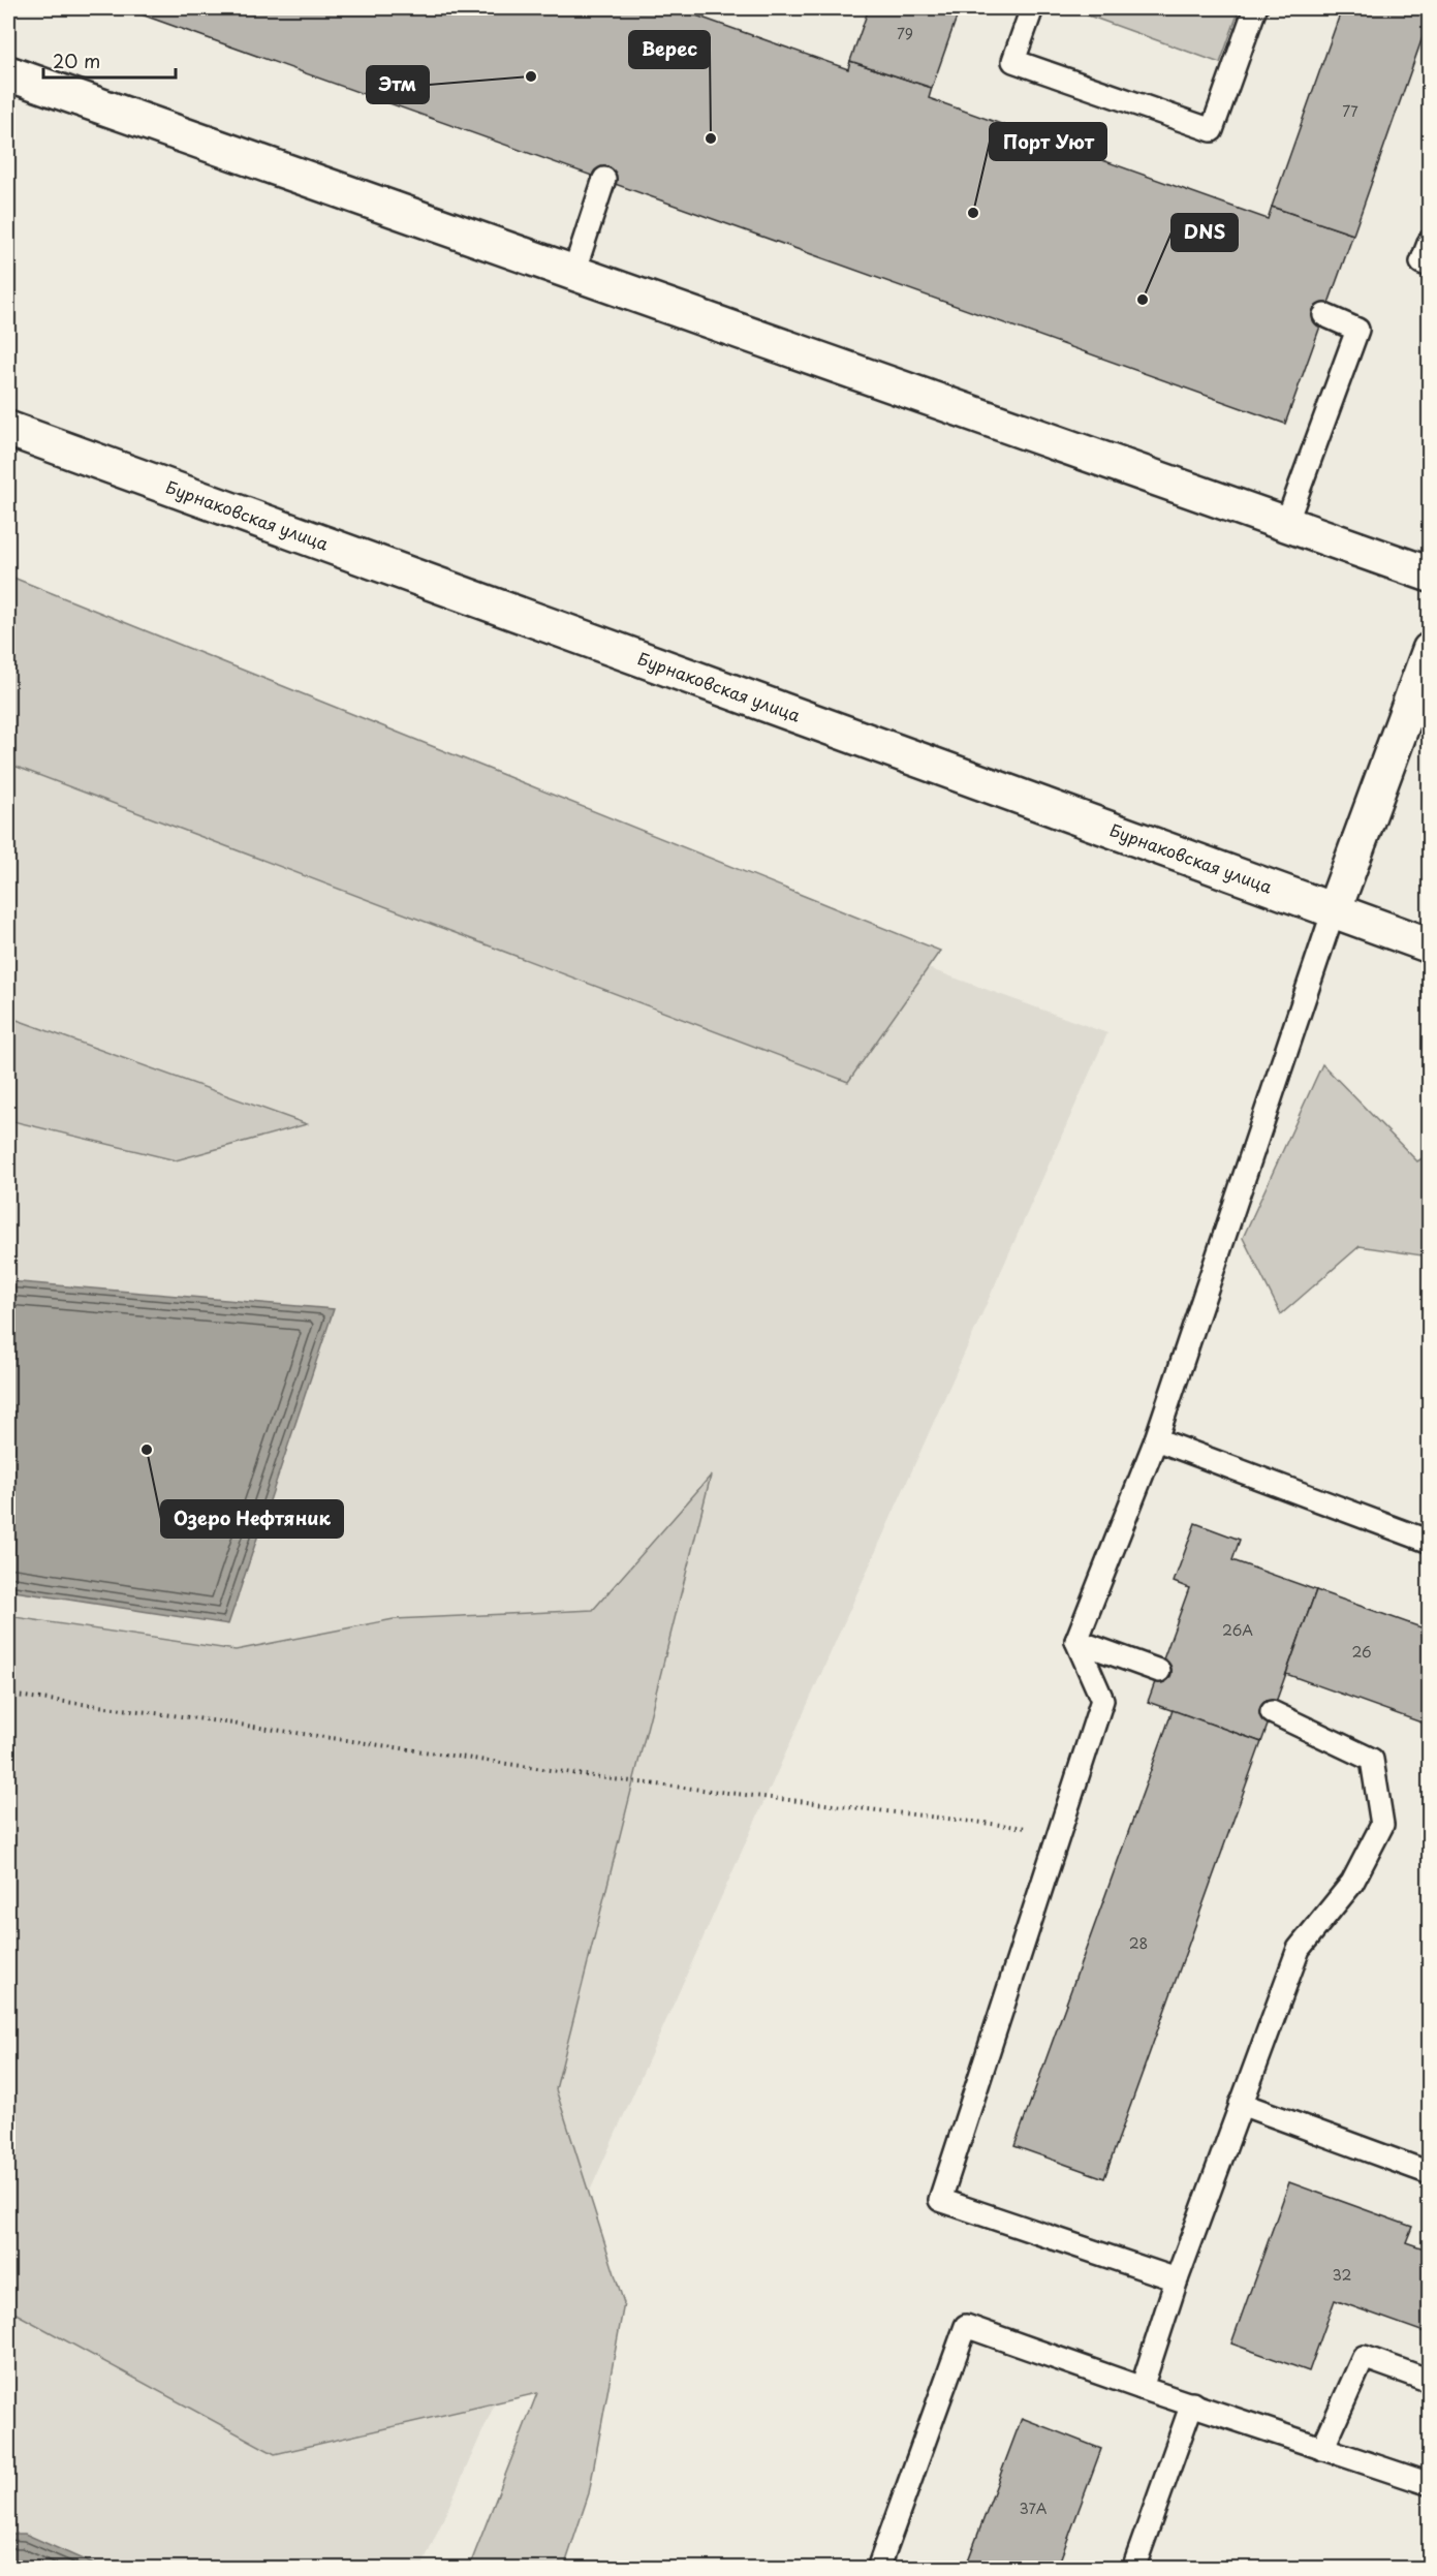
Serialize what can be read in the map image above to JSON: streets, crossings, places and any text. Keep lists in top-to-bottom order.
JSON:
{
  "streets": {
    "street": ["Бурнаковская улица"]
  },
  "places": [
    "Этм",
    "Верес",
    "Порт Уют",
    "DNS",
    "Озеро Нефтяник"
  ],
  "house_numbers": [
    "79",
    "77",
    "26А",
    "26",
    "28",
    "32",
    "37А"
  ],
  "scale_bar": "20 m"
}
